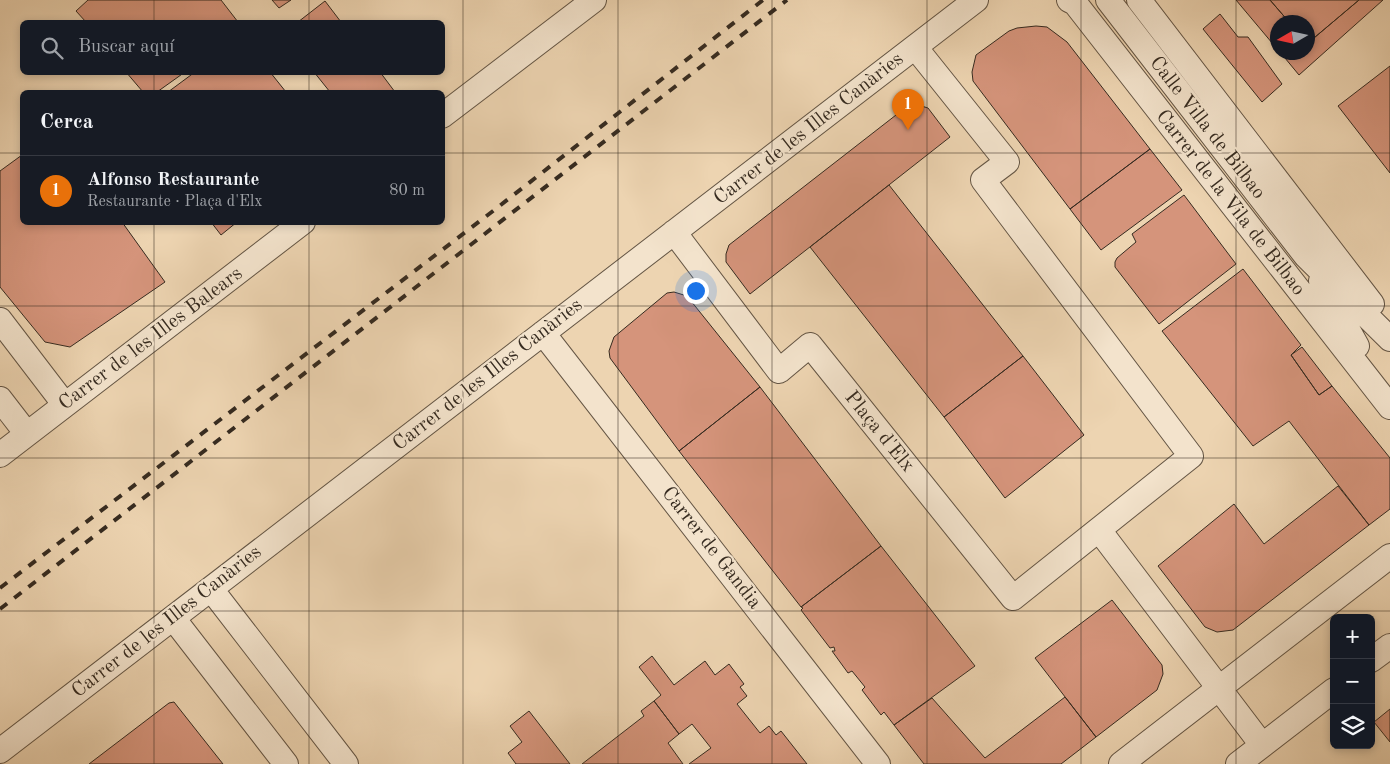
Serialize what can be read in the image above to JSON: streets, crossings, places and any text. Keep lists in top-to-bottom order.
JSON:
{
  "streets": {
    "street": [
      "Calle Villa de Bilbao",
      "Carrer de les Illes Canàries",
      "Carrer de la Vila de Bilbao",
      "Carrer de les Illes Balears",
      "Plaça d'Elx",
      "Carrer de Gandia"
    ]
  },
  "crossings": [
    ["Calle Villa de Bilbao", "Carrer de la Vila de Bilbao"],
    ["Carrer de les Illes Canàries", "Plaça d'Elx"],
    ["Carrer de les Illes Canàries", "Carrer de Gandia"]
  ],
  "north": "left",
  "page": {
    "search": "Buscar aquí",
    "pins": "1",
    "heading": "Cerca",
    "list": [
      {
        "mark": "1",
        "name": "Alfonso Restaurante",
        "note": "Restaurante · Plaça d'Elx",
        "value": "80 m"
      }
    ],
    "map_buttons": ["+", "−"]
  }
}
